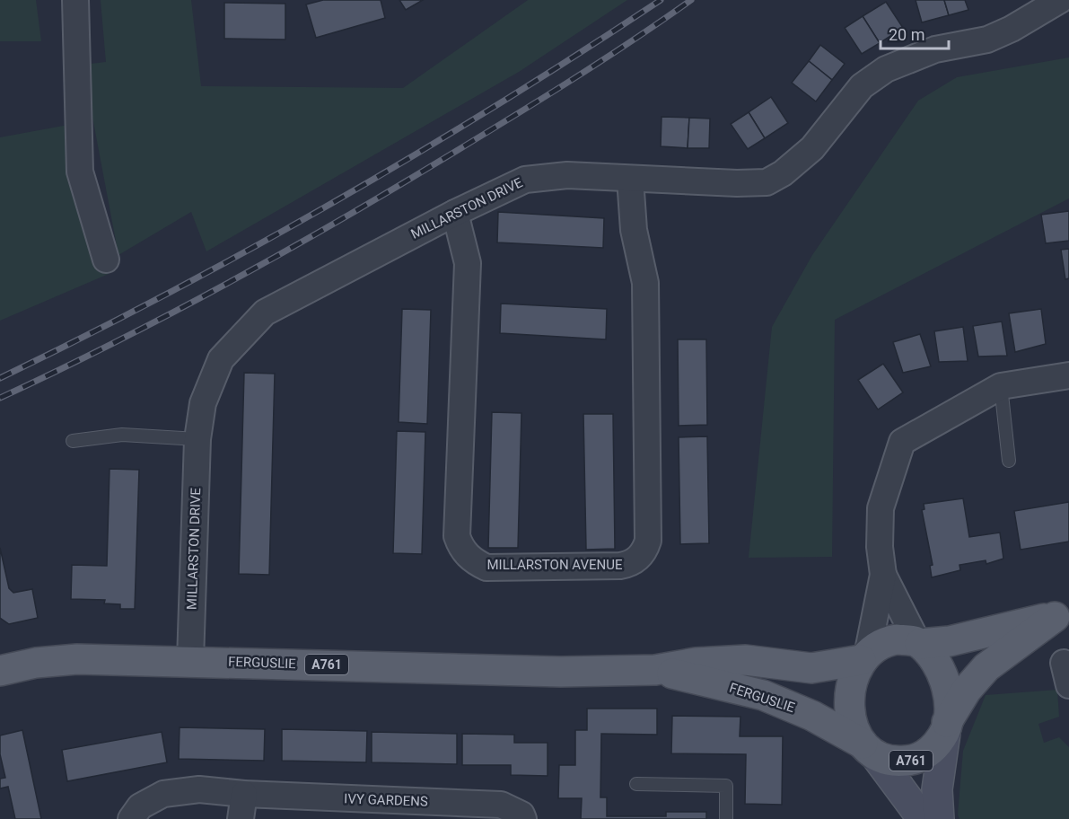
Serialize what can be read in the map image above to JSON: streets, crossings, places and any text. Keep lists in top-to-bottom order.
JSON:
{
  "streets": {
    "main road": ["FERGUSLIE", "A761"],
    "street": ["MILLARSTON DRIVE", "MILLARSTON AVENUE", "IVY GARDENS"]
  },
  "crossings": [
    ["MILLARSTON DRIVE", "MILLARSTON AVENUE"],
    ["MILLARSTON DRIVE", "FERGUSLIE"],
    ["FERGUSLIE", "A761"]
  ],
  "scale_bar": "20 m"
}
